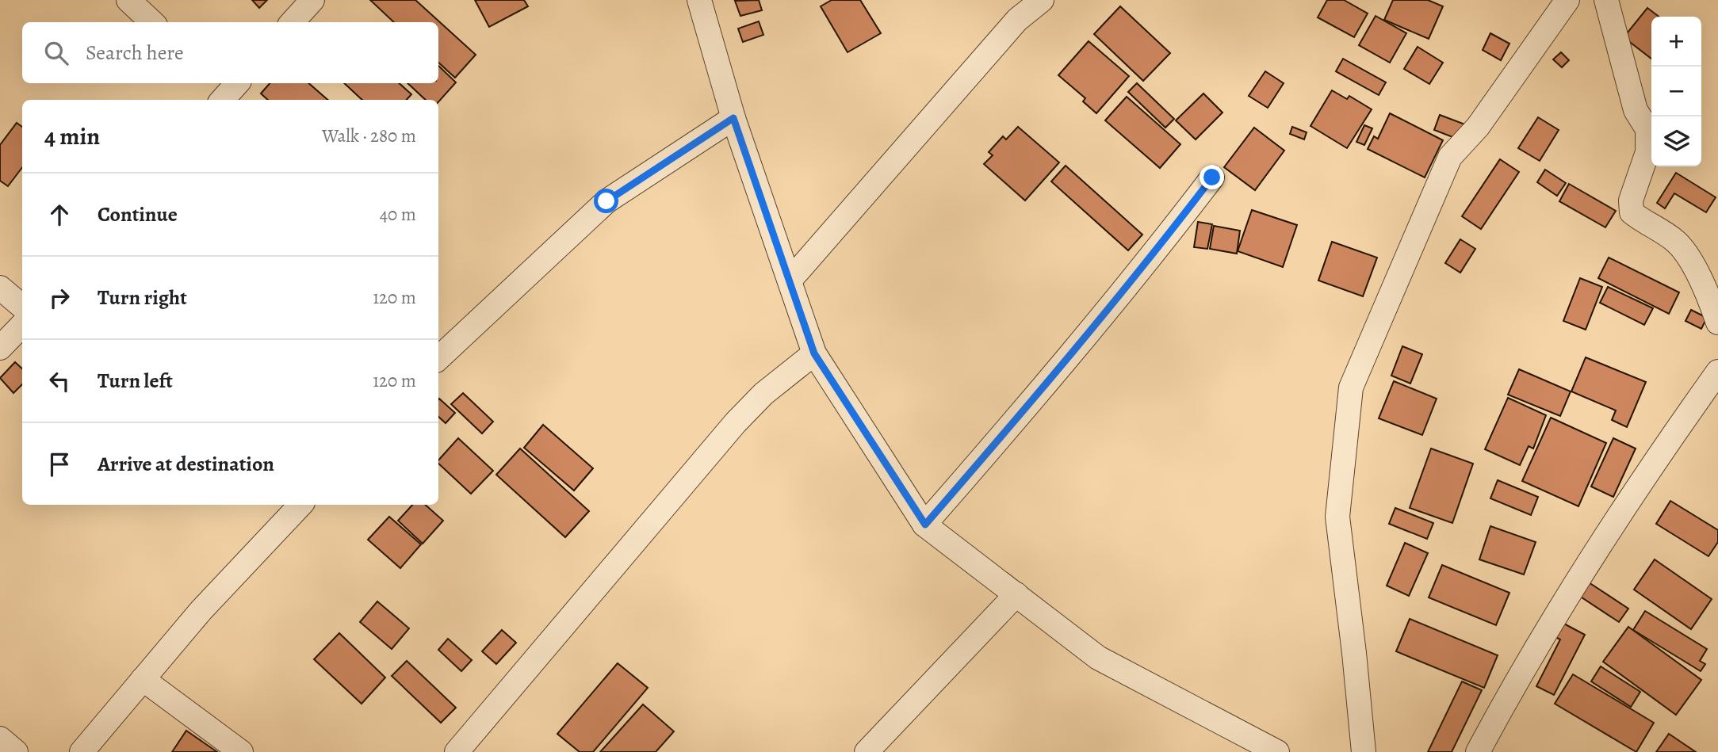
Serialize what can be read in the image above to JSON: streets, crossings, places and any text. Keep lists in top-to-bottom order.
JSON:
{
  "page": {
    "map_buttons": ["+", "−"],
    "search": "Search here",
    "heading": ["4 min", "Walk · 280 m"],
    "list": [
      ["Continue", "40 m"],
      ["Turn right", "120 m"],
      ["Turn left", "120 m"],
      "Arrive at destination"
    ]
  }
}
